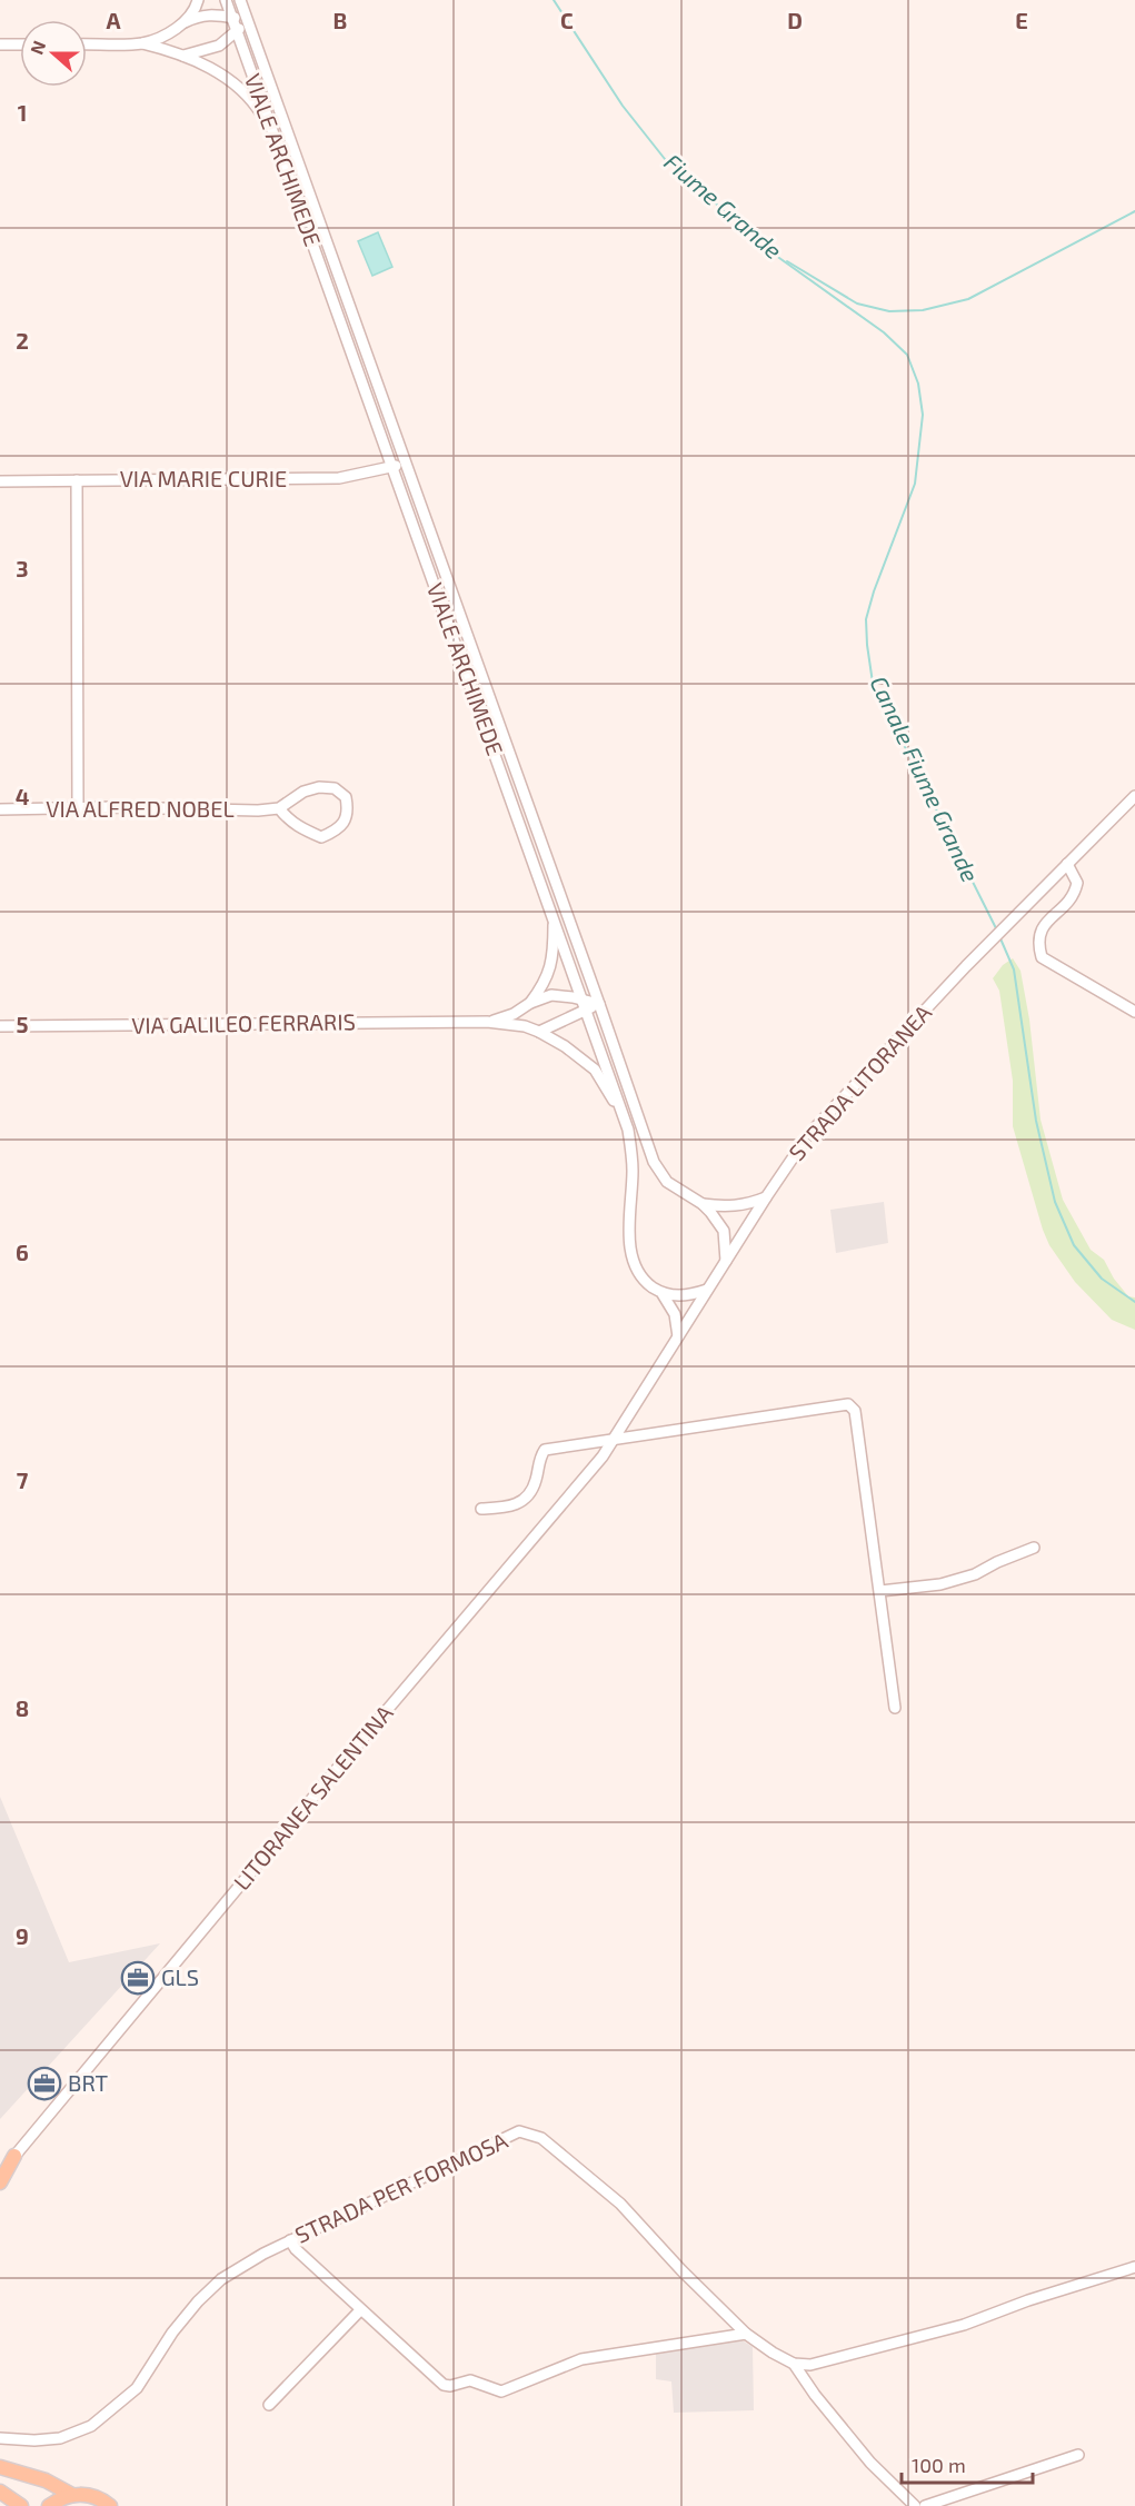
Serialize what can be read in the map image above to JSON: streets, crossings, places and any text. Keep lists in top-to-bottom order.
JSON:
{
  "streets": {
    "street": [
      "VIALE ARCHIMEDE",
      "VIA MARIE CURIE",
      "VIA ALFRED NOBEL",
      "VIA GALILEO FERRARIS",
      "STRADA LITORANEA",
      "LITORANEA SALENTINA",
      "STRADA PER FORMOSA"
    ]
  },
  "crossings": [
    ["VIALE ARCHIMEDE", "VIA MARIE CURIE"],
    ["VIALE ARCHIMEDE", "VIA GALILEO FERRARIS"],
    ["VIALE ARCHIMEDE", "STRADA LITORANEA"],
    ["STRADA LITORANEA", "LITORANEA SALENTINA"]
  ],
  "water": ["Fiume Grande", "Canale Fiume Grande"],
  "places": {
    "office": ["GLS", "BRT"]
  },
  "scale_bar": "100 m",
  "north": "left",
  "grid": {
    "columns": [
      "A",
      "B",
      "C",
      "D",
      "E"
    ],
    "rows": [
      "1",
      "2",
      "3",
      "4",
      "5",
      "6",
      "7",
      "8",
      "9"
    ]
  }
}
